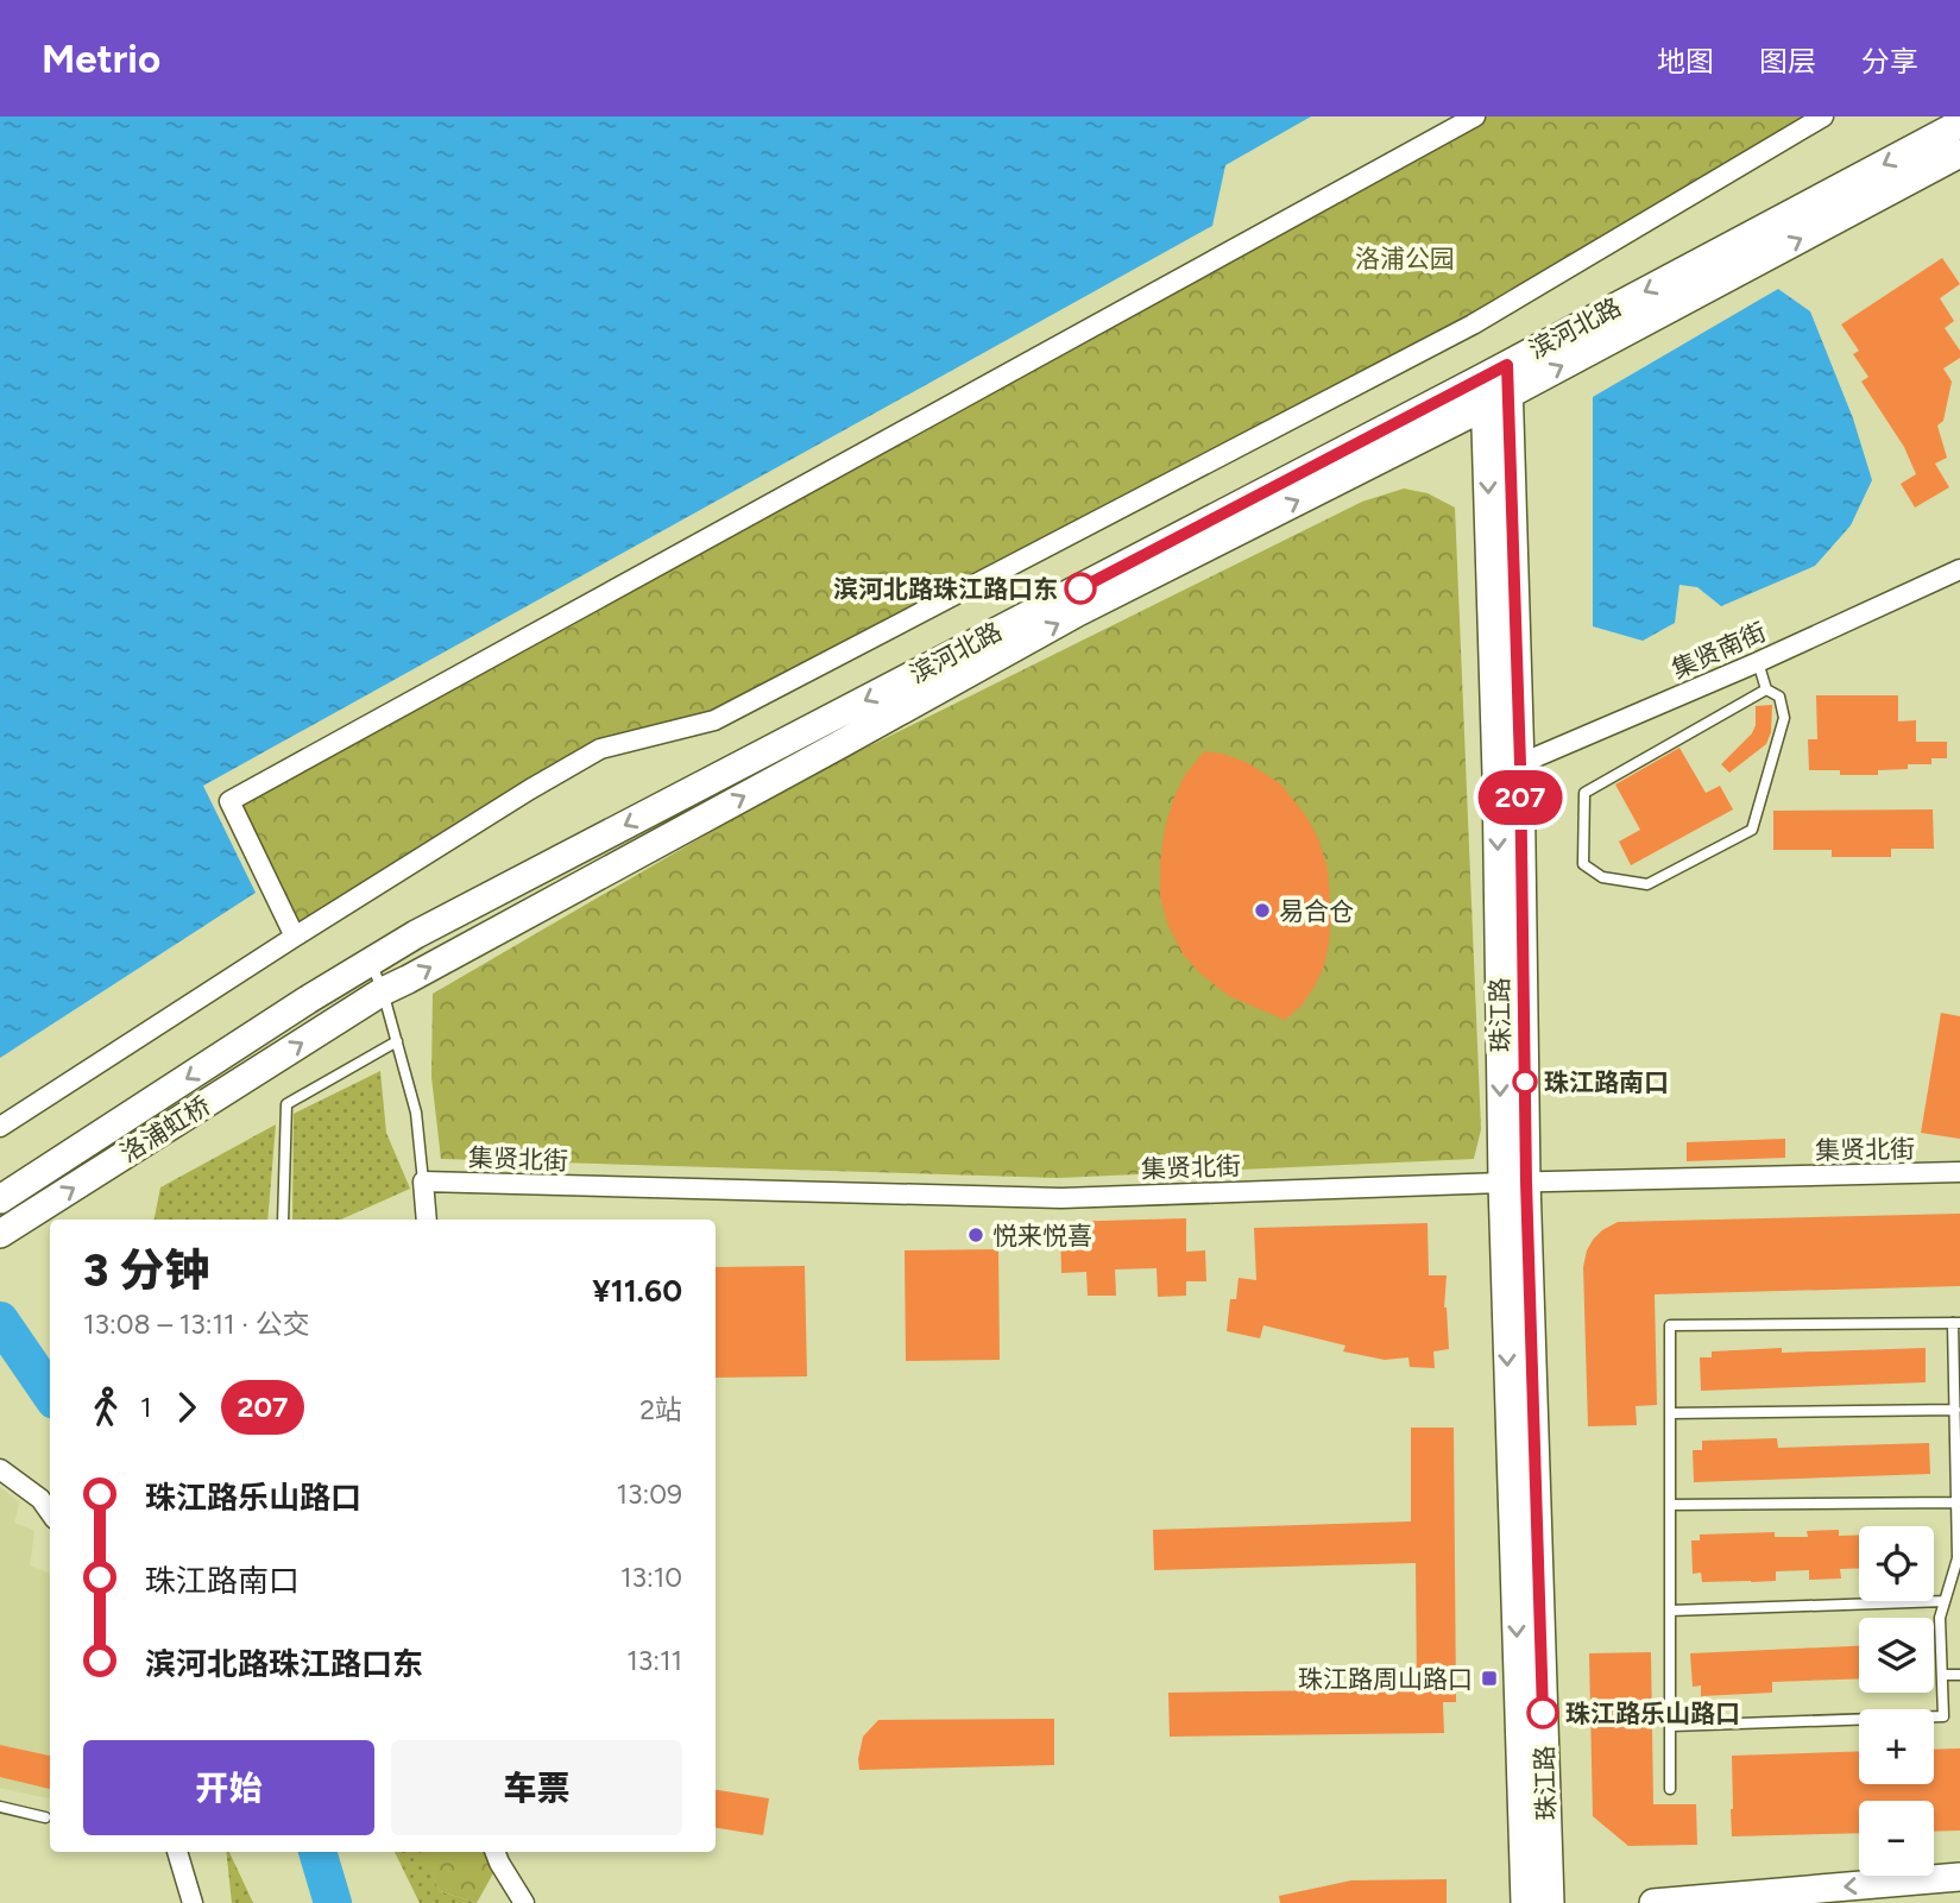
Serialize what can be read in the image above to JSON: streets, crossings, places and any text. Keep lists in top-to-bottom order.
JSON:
{
  "streets": {
    "main road": ["滨河北路", "珠江路", "洛浦虹桥"],
    "street": ["集贤南街", "集贤北街"]
  },
  "crossings": [
    ["滨河北路", "珠江路"],
    ["滨河北路", "洛浦虹桥"],
    ["集贤南街", "珠江路"],
    ["珠江路", "集贤北街"]
  ],
  "parks": ["洛浦公园"],
  "places": {
    "other": [
      "滨河北路珠江路口东",
      "易合仓",
      "珠江路南口",
      "悦来悦喜",
      "珠江路乐山路口"
    ],
    "transit": ["珠江路周山路口"]
  },
  "lines": ["bus line 207"],
  "page": {
    "header": "Metrio",
    "nav": ["地图", "图层", "分享"],
    "on_map": "207",
    "heading": ["3 分钟", "13:08 – 13:11 · 公交", "¥11.60"],
    "legs": ["1", "207", "2站"],
    "list": [
      {
        "name": "珠江路乐山路口",
        "value": "13:09"
      },
      {
        "name": "珠江路南口",
        "value": "13:10"
      },
      {
        "name": "滨河北路珠江路口东",
        "value": "13:11"
      }
    ],
    "map_buttons": ["+", "−"],
    "buttons": ["开始", "车票"]
  }
}
